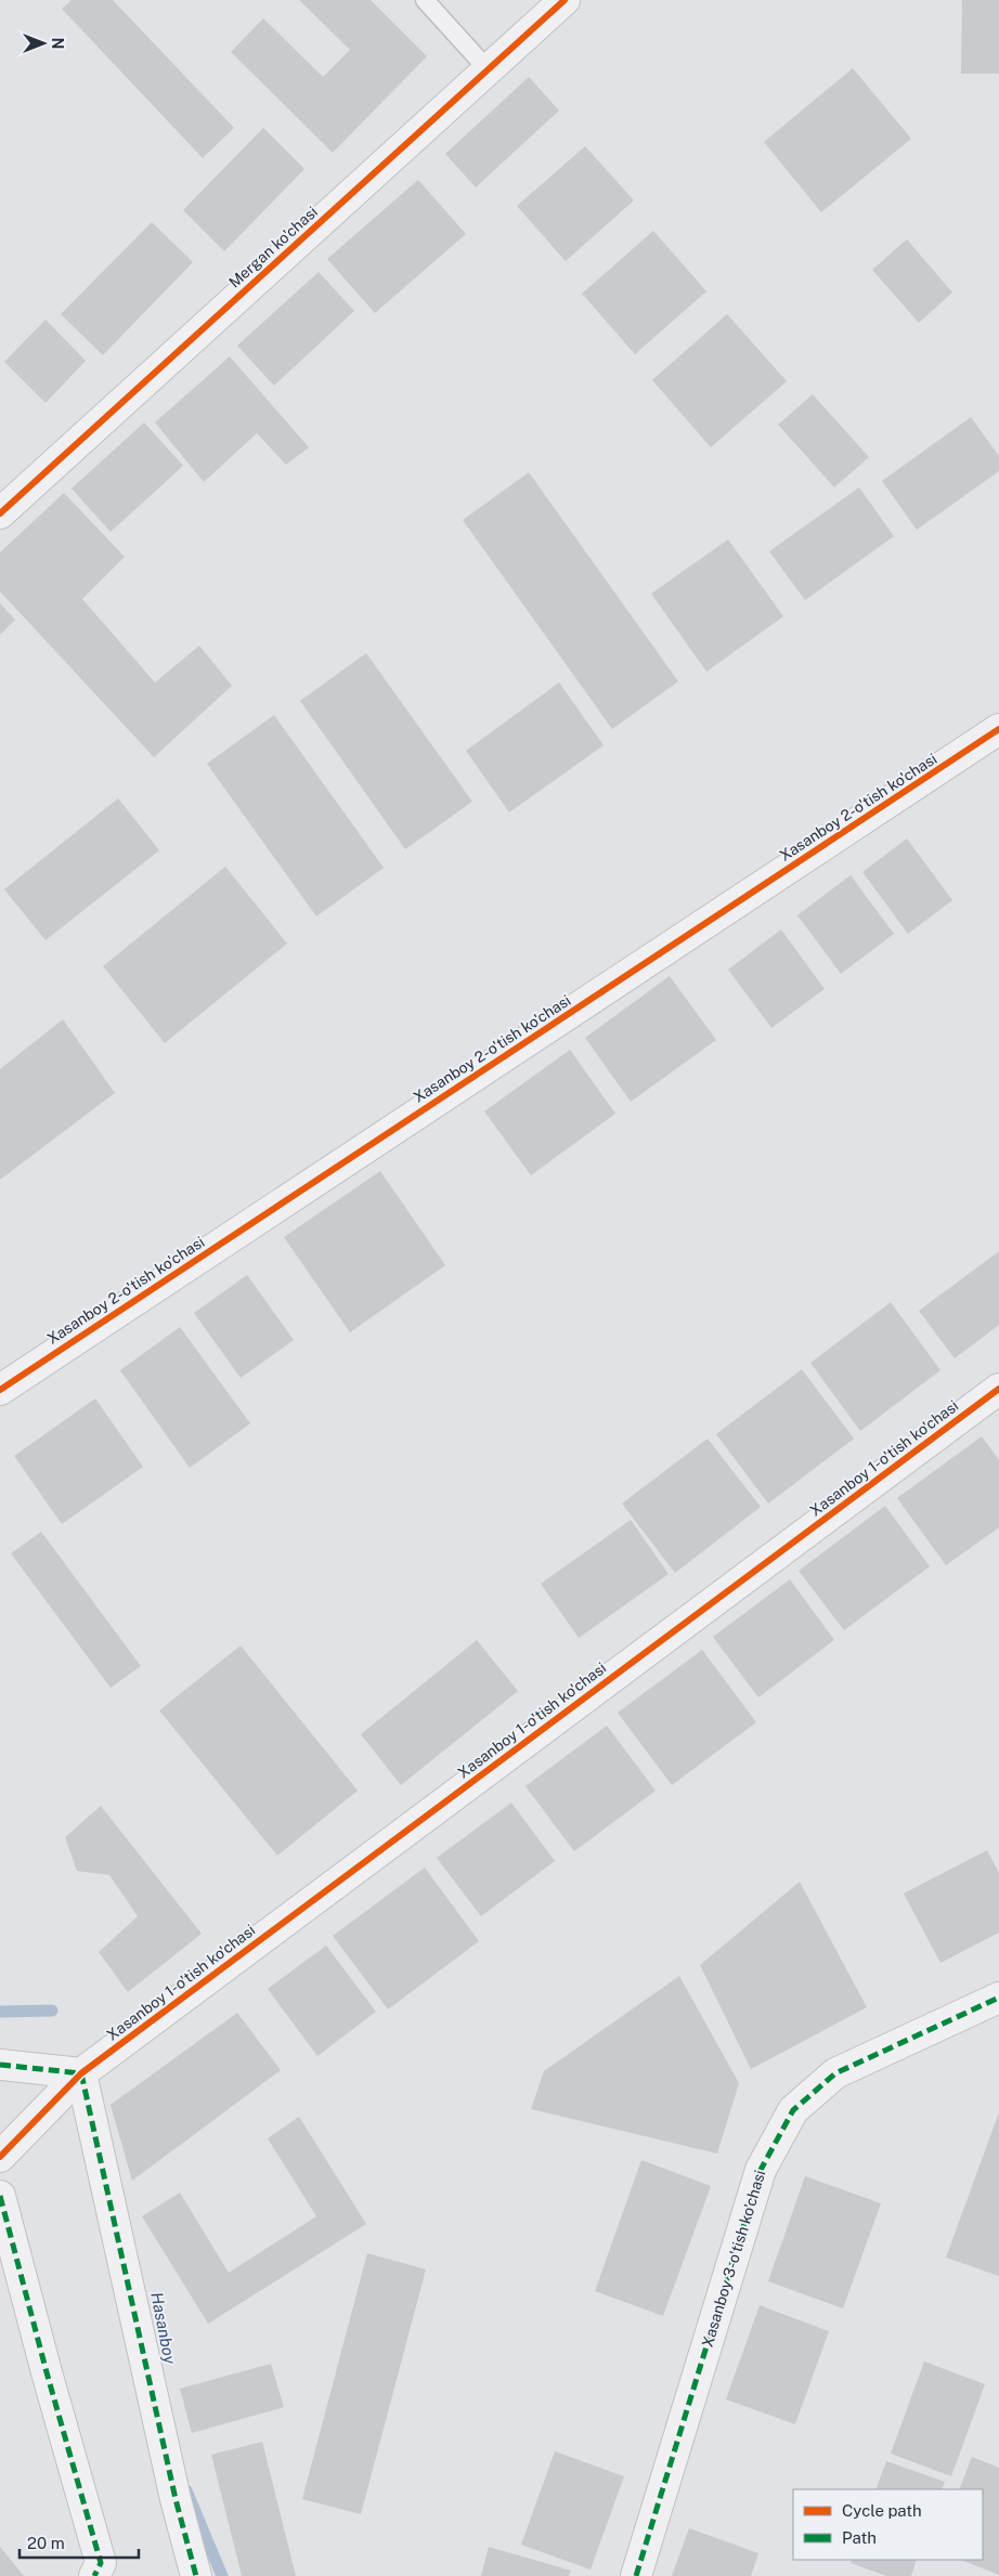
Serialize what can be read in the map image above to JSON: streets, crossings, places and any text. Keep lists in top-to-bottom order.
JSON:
{
  "streets": {
    "street": [
      "Mergan ko'chasi",
      "Xasanboy 2-o'tish ko'chasi",
      "Xasanboy 1-o'tish ko'chasi",
      "Xasanboy 3-o'tish ko'chasi"
    ]
  },
  "water": ["Hasanboy"],
  "legend": ["Cycle path", "Path"],
  "scale_bar": "20 m",
  "north": "right"
}
